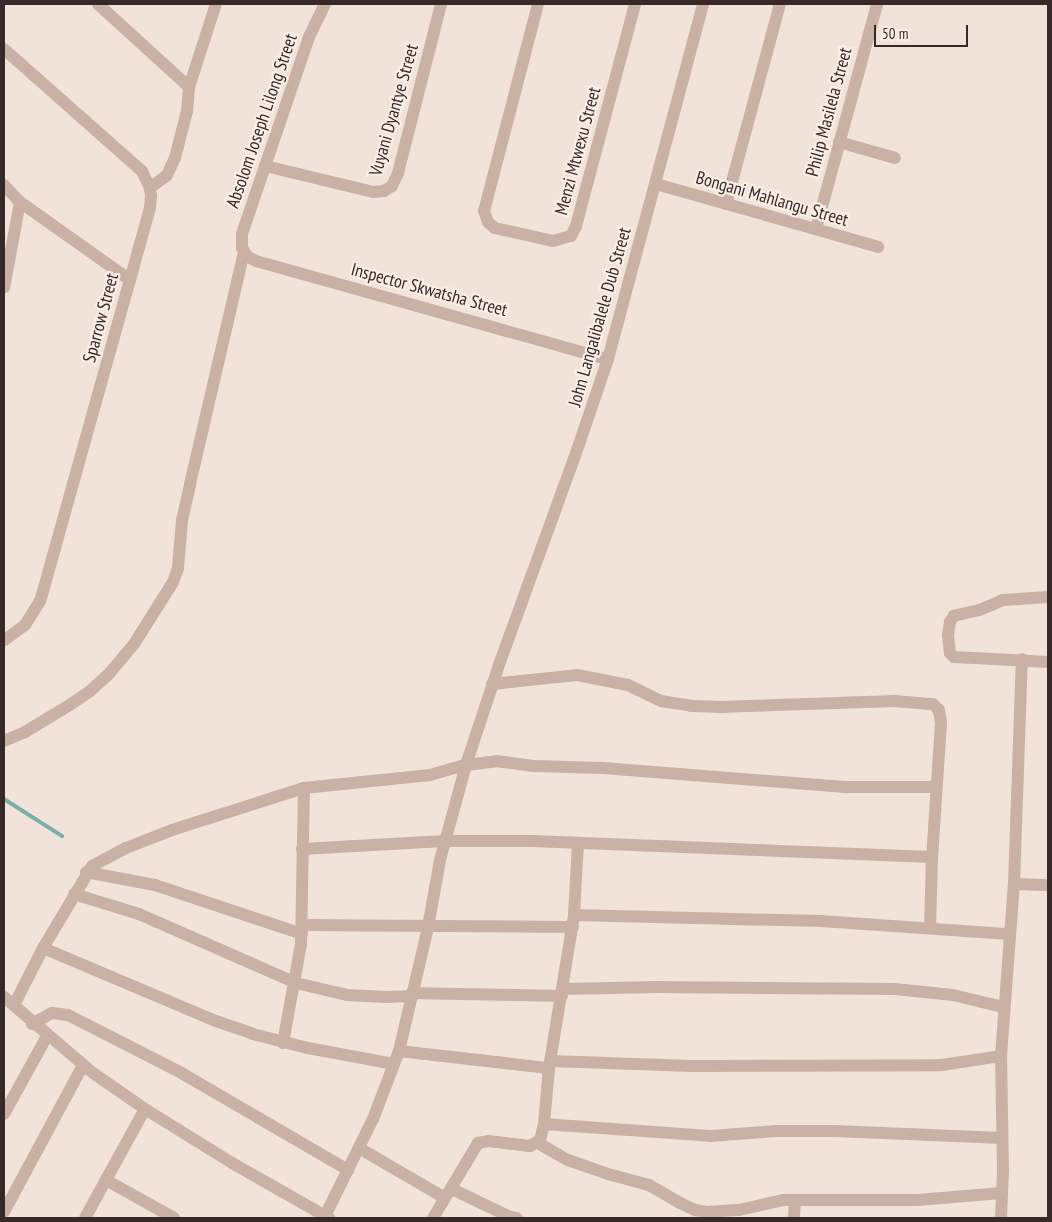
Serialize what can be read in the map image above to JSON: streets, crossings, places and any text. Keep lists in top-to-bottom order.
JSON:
{
  "streets": {
    "street": [
      "Vuyani Dyantye Street",
      "Philip Masilela Street",
      "Absolom Joseph Lilong Street",
      "Menzi Mtwexu Street",
      "Bongani Mahlangu Street",
      "Inspector Skwatsha Street",
      "John Langalibalele Dub Street",
      "Sparrow Street"
    ]
  },
  "crossings": [
    ["Vuyani Dyantye Street", "Absolom Joseph Lilong Street"],
    ["Philip Masilela Street", "Bongani Mahlangu Street"],
    ["Absolom Joseph Lilong Street", "Inspector Skwatsha Street"],
    ["Bongani Mahlangu Street", "John Langalibalele Dub Street"],
    ["Inspector Skwatsha Street", "John Langalibalele Dub Street"]
  ],
  "scale_bar": "50 m"
}
